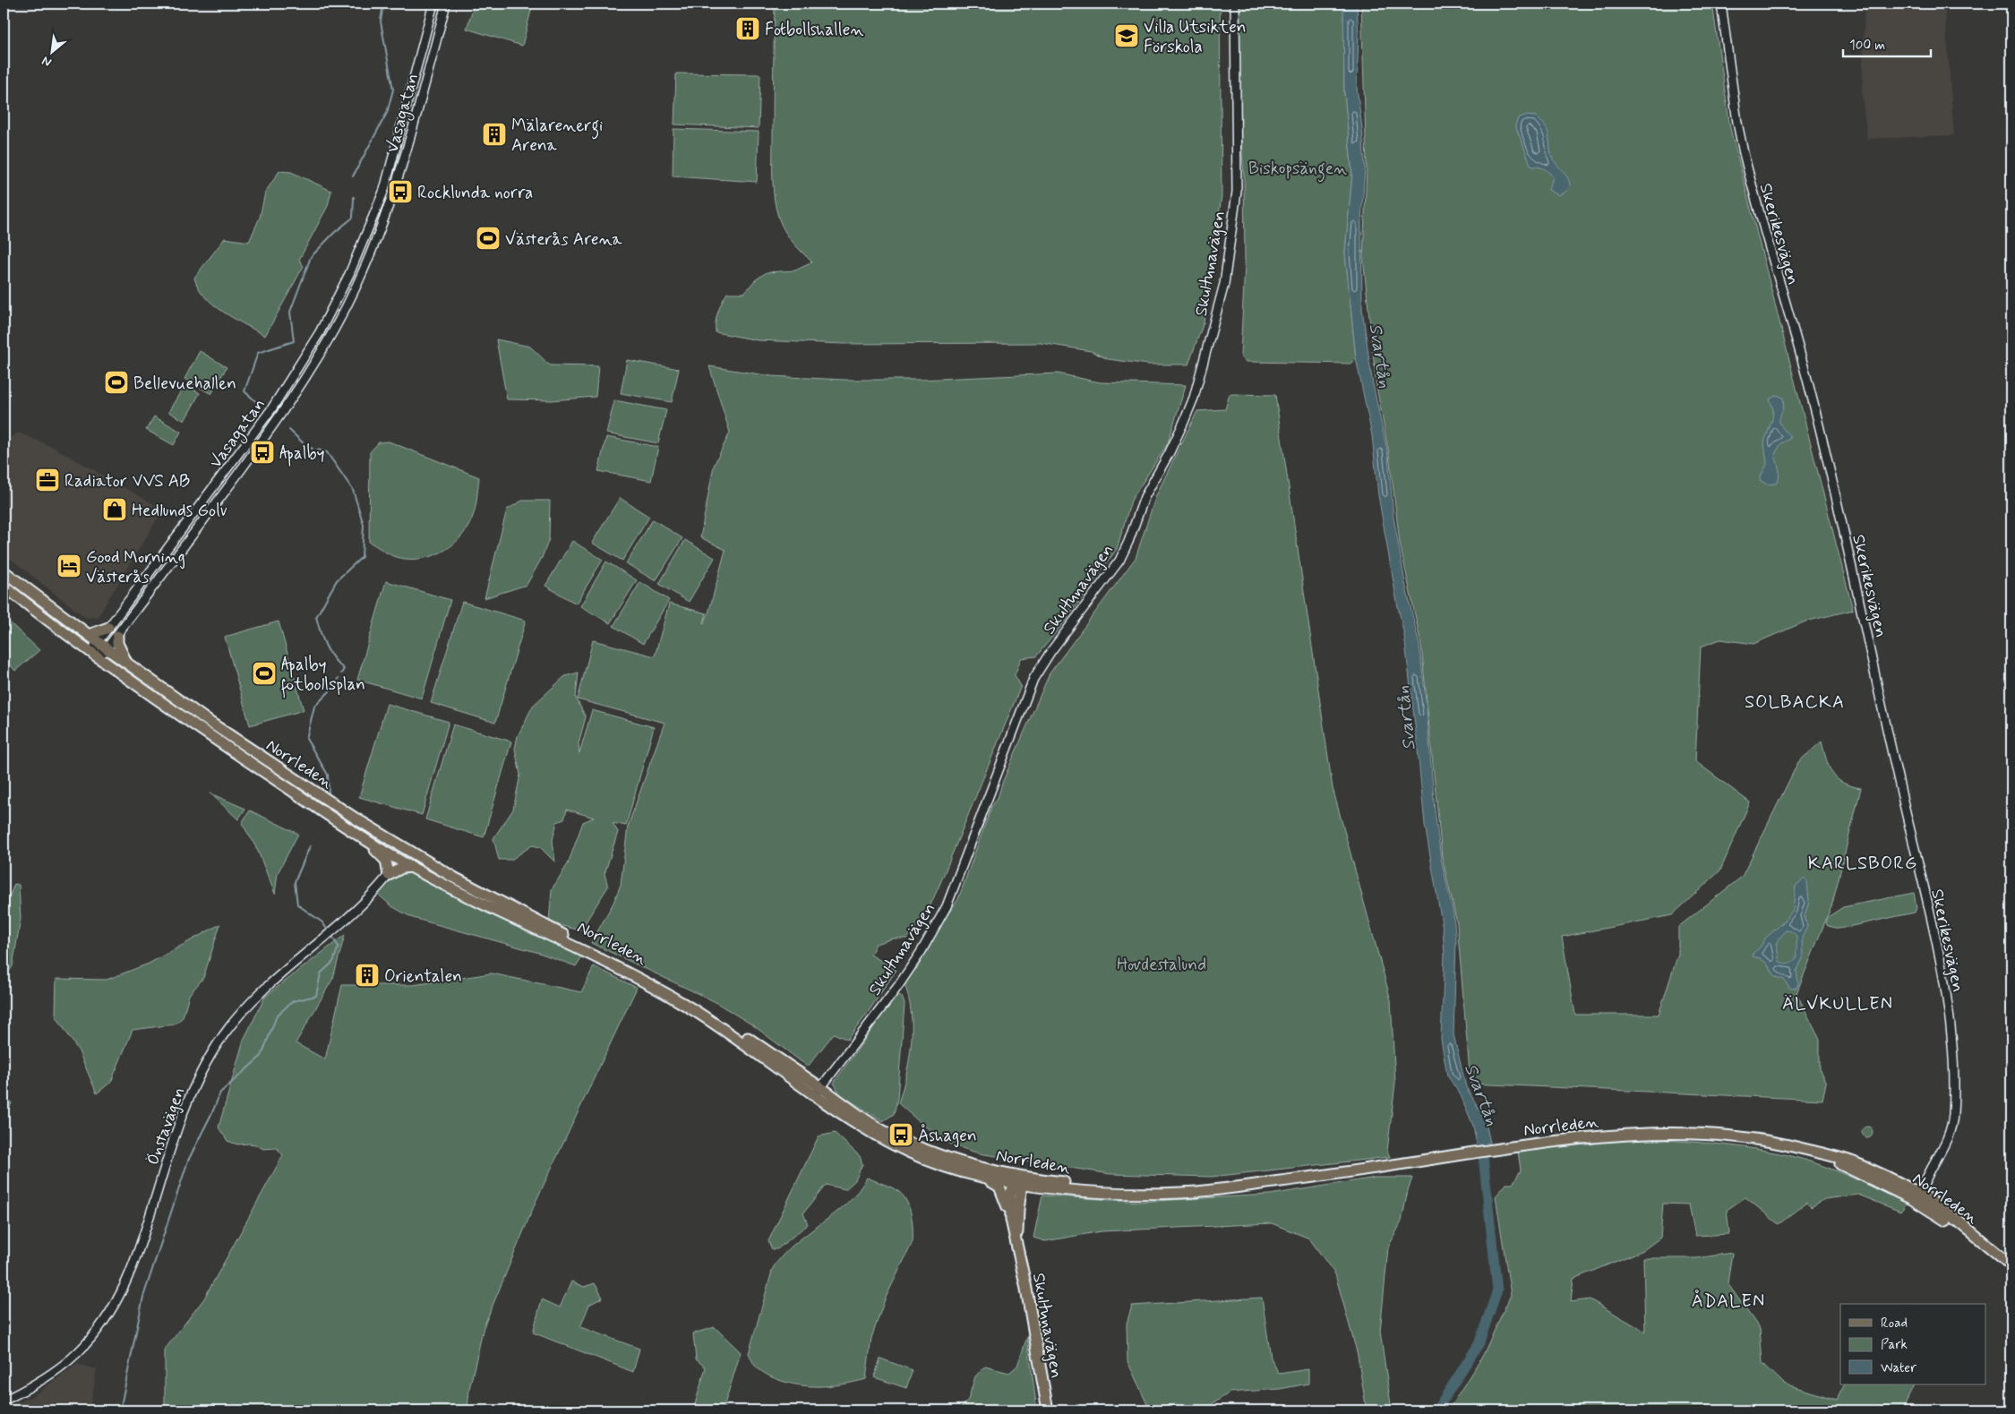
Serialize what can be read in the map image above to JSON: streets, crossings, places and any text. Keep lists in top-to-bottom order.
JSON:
{
  "streets": {
    "main road": ["Skultunavägen", "Norrleden"],
    "street": ["Vasagatan", "Skerikesvägen", "Önstavägen"]
  },
  "crossings": [
    ["Vasagatan", "Norrleden"],
    ["Skerikesvägen", "Norrleden"],
    ["Skultunavägen", "Norrleden"]
  ],
  "districts": [
    "SOLBACKA",
    "KARLSBORG",
    "ÄLVKULLEN",
    "ÅDALEN"
  ],
  "water": ["Svartån"],
  "parks": ["Biskopsängen", "Hovdestalund"],
  "places": {
    "building": ["Fotbollshallen", "Mälarenergi Arena", "Orientalen"],
    "school or university": ["Villa Utsikten Förskola"],
    "bus stop": ["Rocklunda norra", "Apalby", "Åshagen"],
    "sports": ["Västerås Arena", "Bellevuehallen", "Apalby fotbollsplan"],
    "office": ["Radiator VVS AB"],
    "shop": ["Hedlunds Golv"],
    "hotel": ["Good Morning Västerås"]
  },
  "legend": ["Road", "Park", "Water"],
  "scale_bar": "100 m",
  "north": "bottom left"
}
